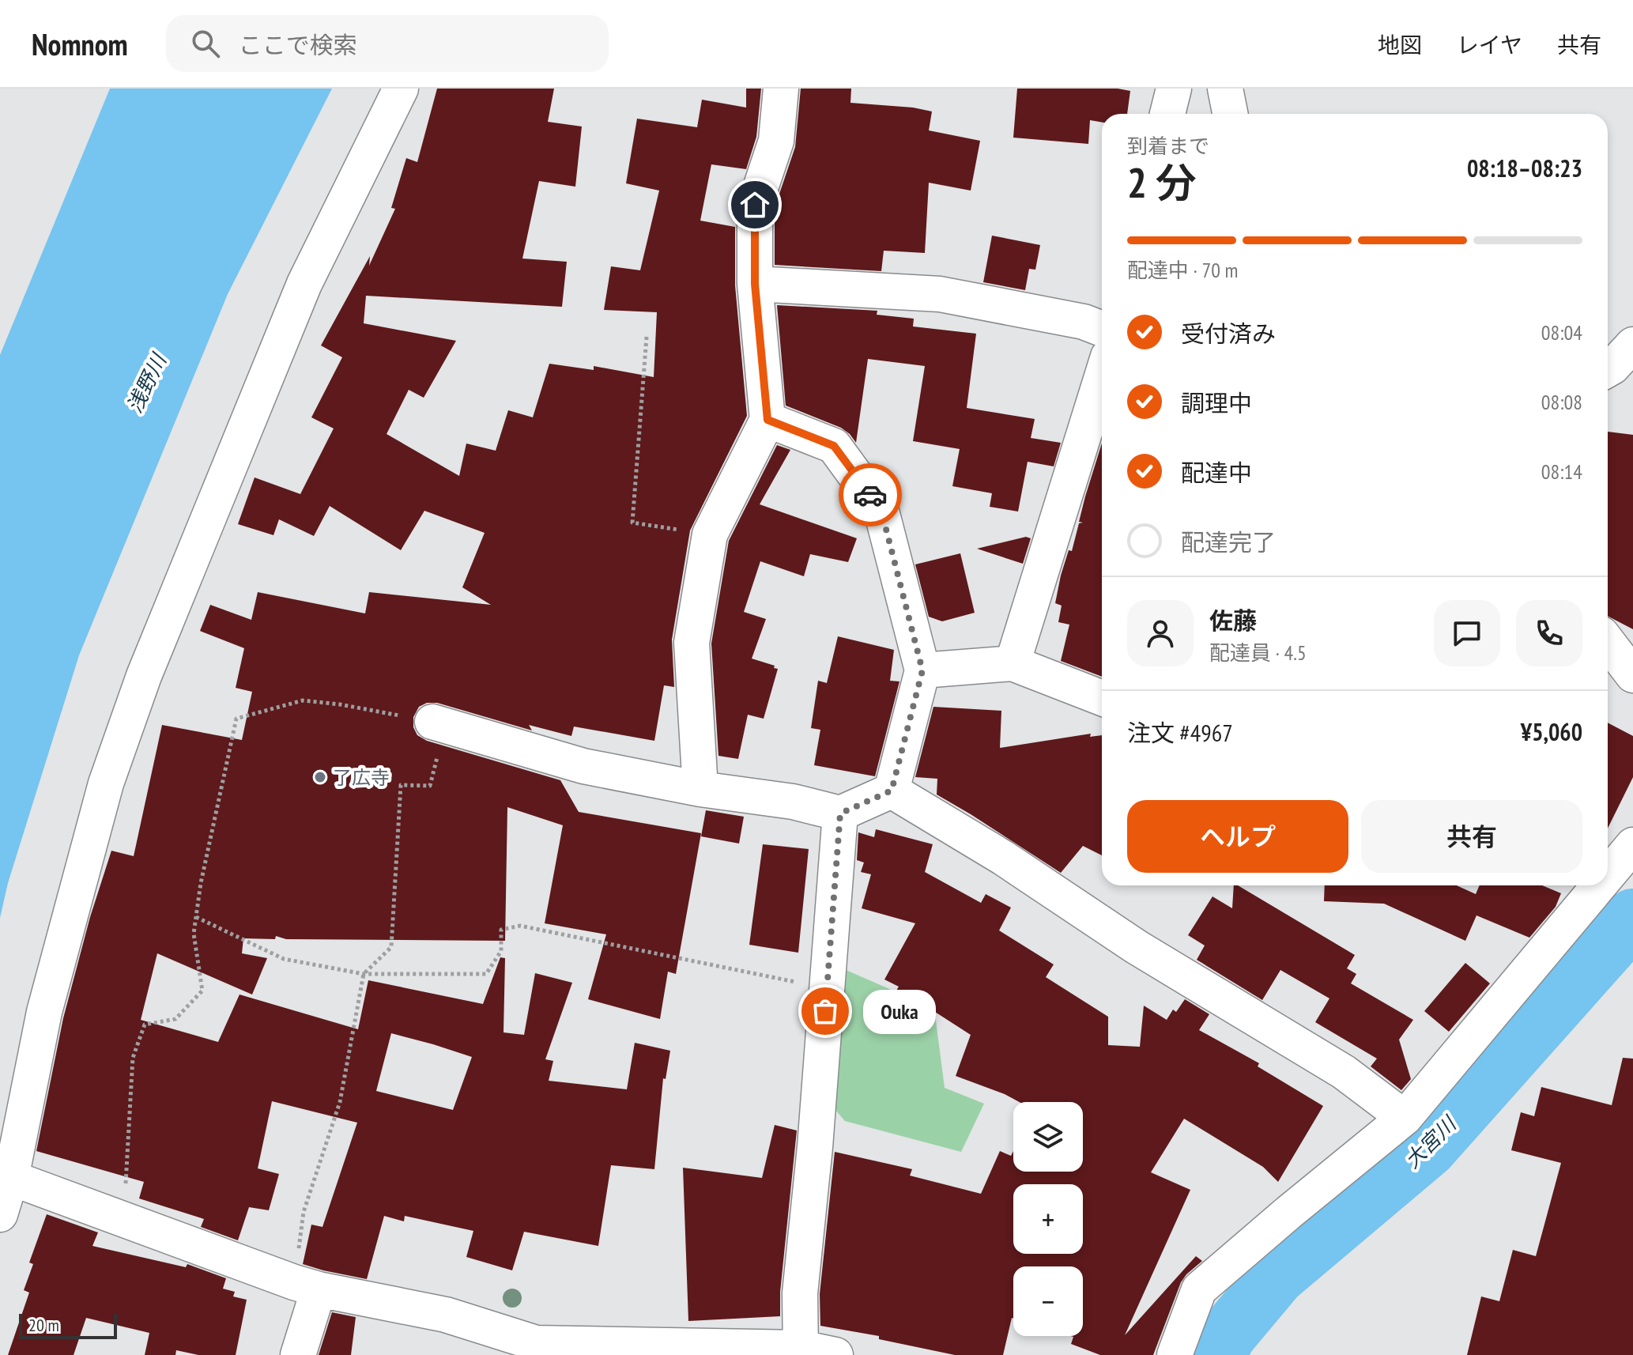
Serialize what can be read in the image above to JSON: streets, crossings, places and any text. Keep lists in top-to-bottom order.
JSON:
{
  "water": ["浅野川", "大宮川"],
  "places": ["了広寺", "Ouka"],
  "scale_bar": "20 m",
  "page": {
    "header": "Nomnom",
    "search": "ここで検索",
    "nav": ["地図", "レイヤ", "共有"],
    "heading": ["2 分", "到着まで", "08:18–08:23"],
    "panel": [
      "佐藤",
      "配達員 · 4.5",
      "注文 #4967",
      "¥5,060"
    ],
    "bar": "配達中 · 70 m",
    "list": [
      ["受付済み", "08:04"],
      ["調理中", "08:08"],
      ["配達中", "08:14"],
      "配達完了"
    ],
    "buttons": ["ヘルプ", "共有"],
    "bubble": "Ouka",
    "map_buttons": ["+", "−"],
    "scale": "20 m"
  }
}
